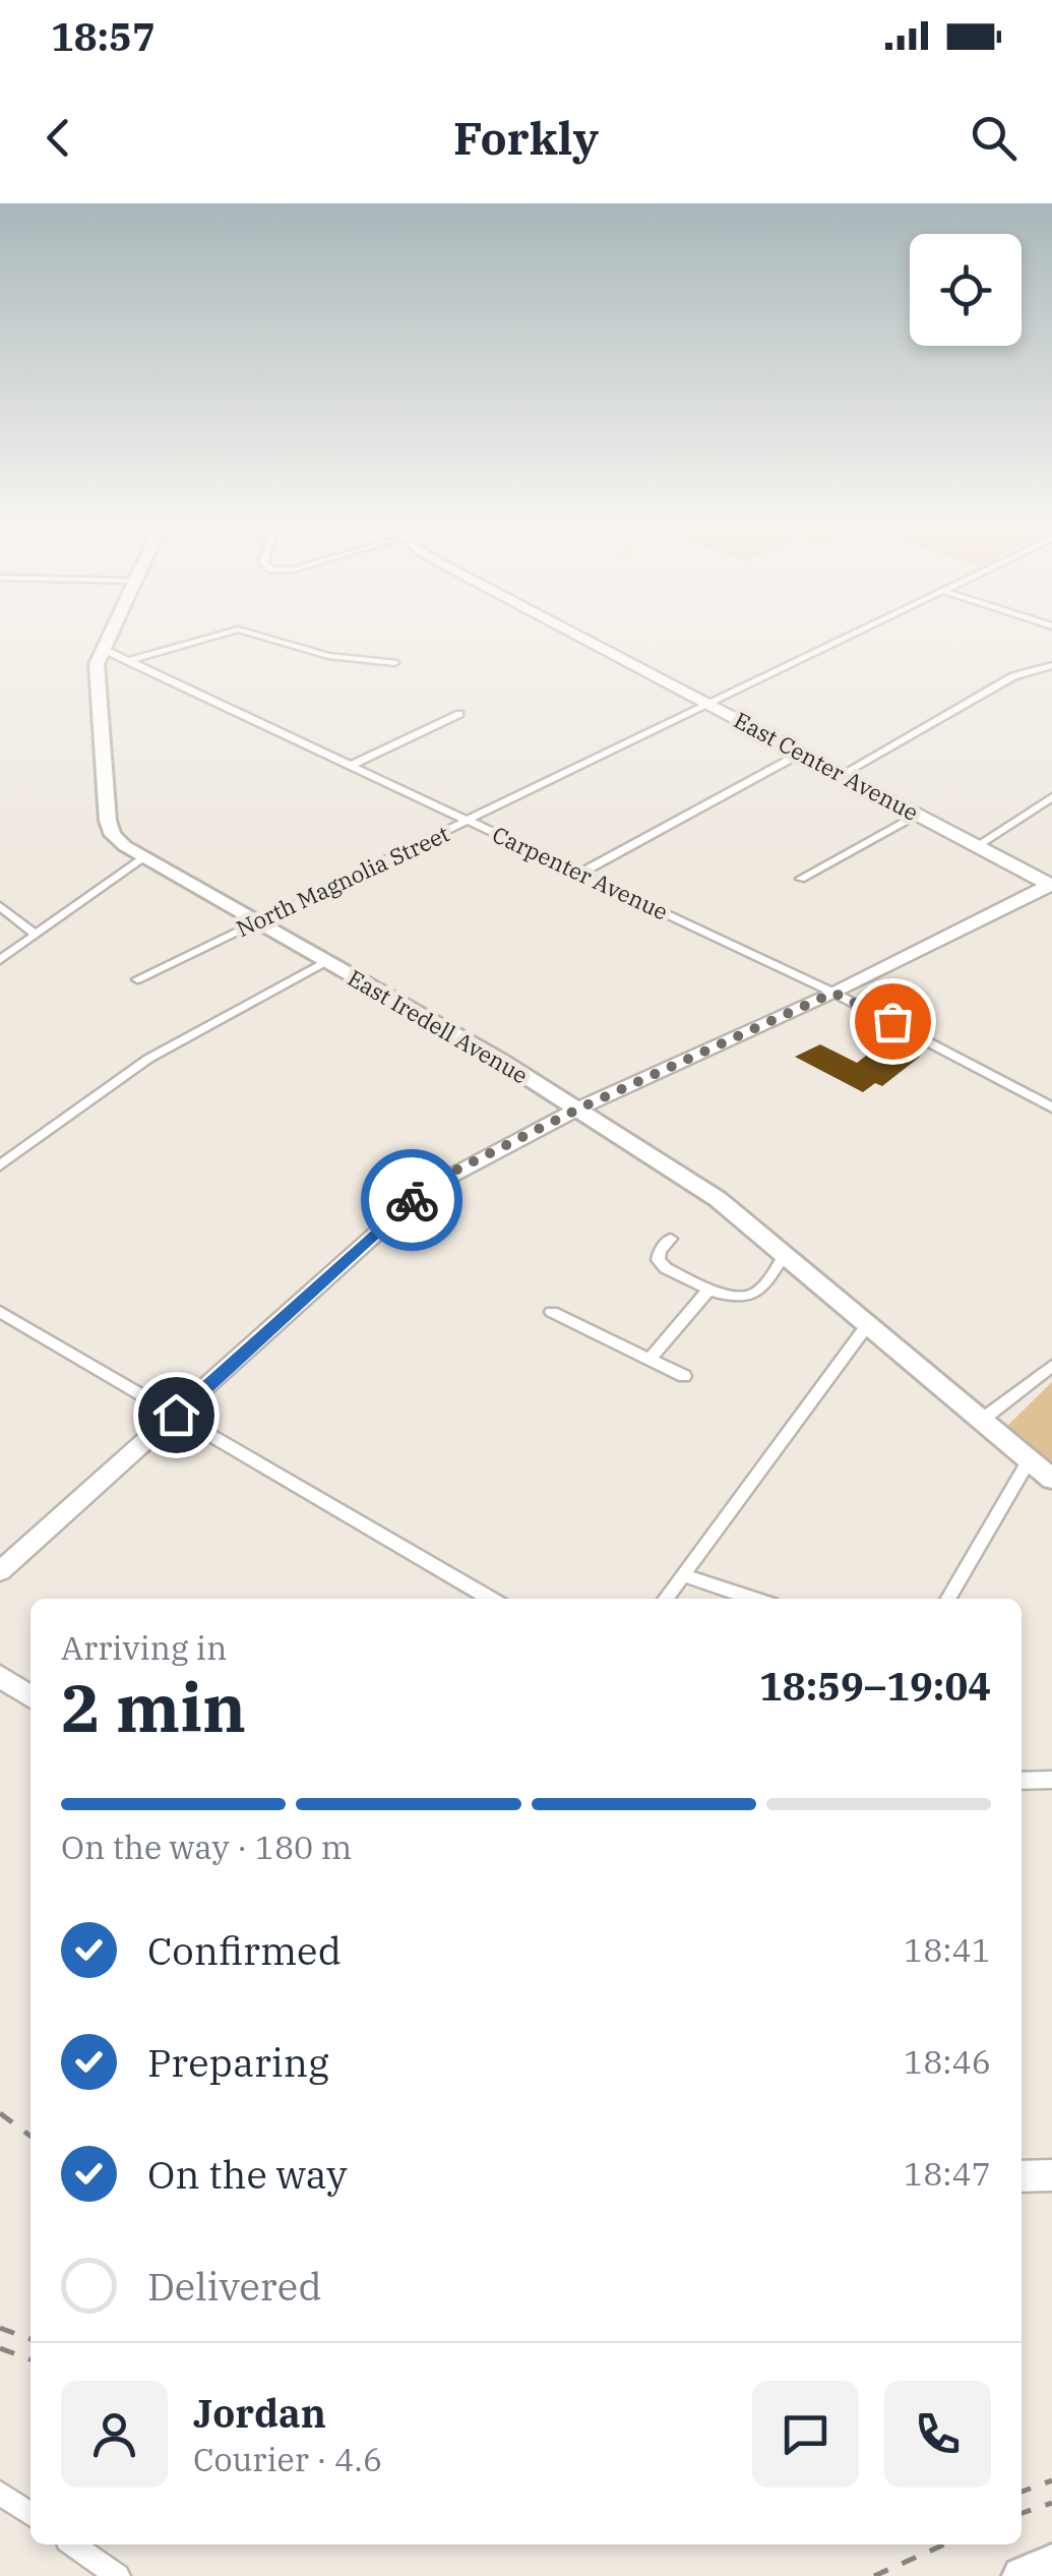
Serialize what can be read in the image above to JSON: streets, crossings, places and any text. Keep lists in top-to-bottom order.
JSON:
{
  "streets": {
    "main road": ["East Iredell Avenue"],
    "street": ["East Center Avenue", "Carpenter Avenue", "North Magnolia Street"]
  },
  "crossings": [
    ["East Center Avenue", "North Magnolia Street"],
    ["Carpenter Avenue", "North Magnolia Street"],
    ["Carpenter Avenue", "East Iredell Avenue"],
    ["North Magnolia Street", "East Iredell Avenue"]
  ],
  "page": {
    "status": "18:57",
    "header": "Forkly",
    "heading": ["2 min", "Arriving in", "18:59–19:04"],
    "panel": ["Jordan", "Courier · 4.6"],
    "bar": "On the way · 180 m",
    "list": [
      ["Confirmed", "18:41"],
      ["Preparing", "18:46"],
      ["On the way", "18:47"],
      "Delivered"
    ]
  }
}
